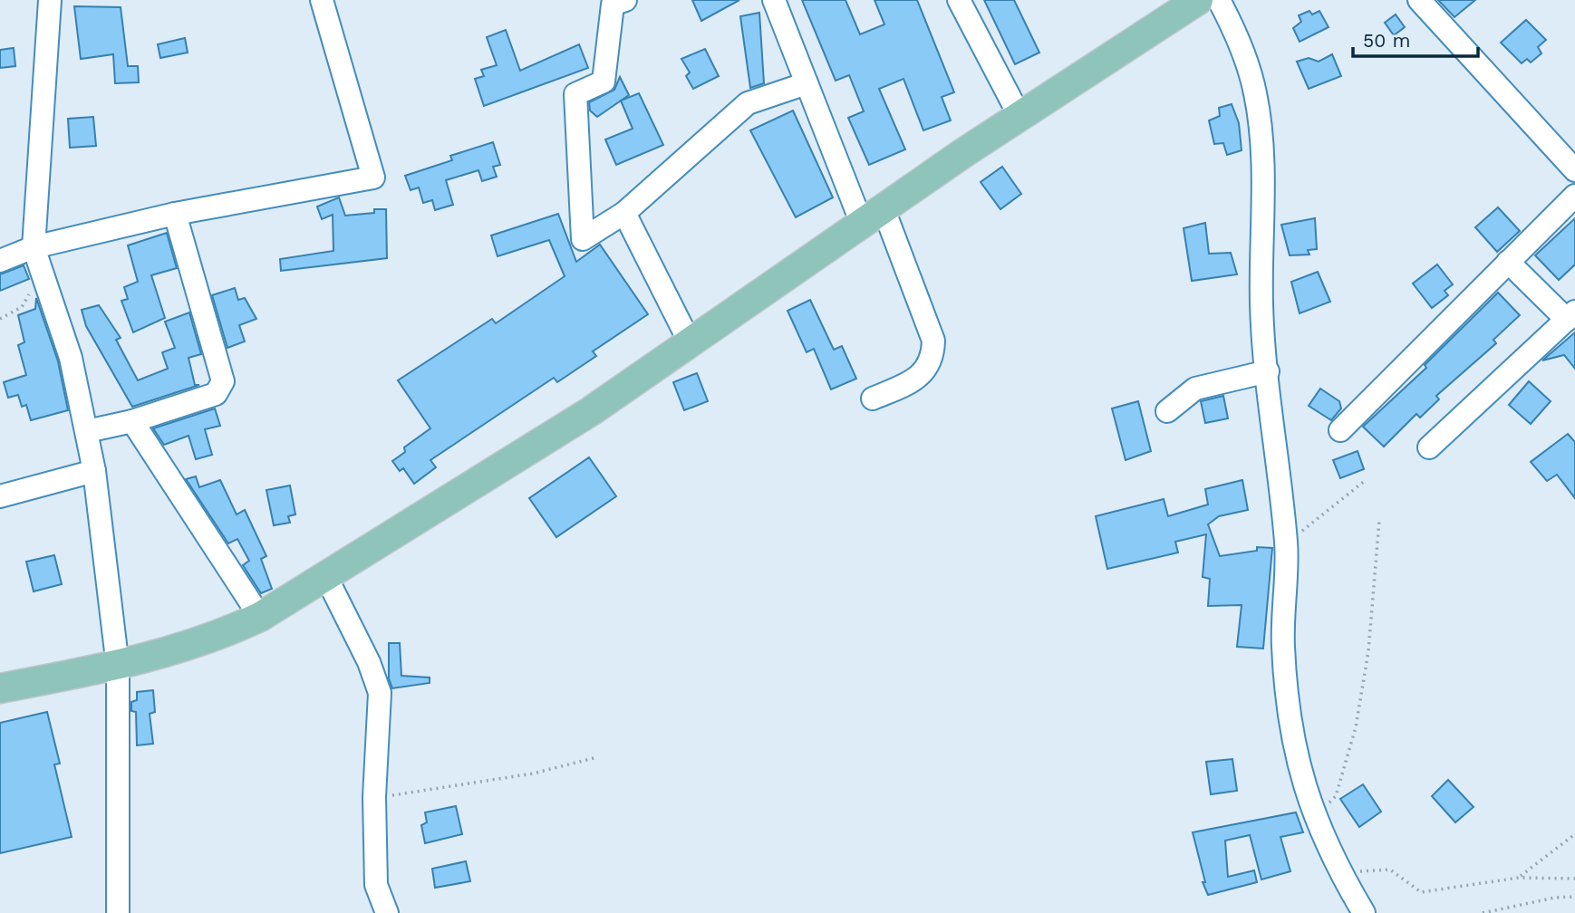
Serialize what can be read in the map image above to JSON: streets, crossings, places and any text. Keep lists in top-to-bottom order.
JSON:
{
  "scale_bar": "50 m"
}
